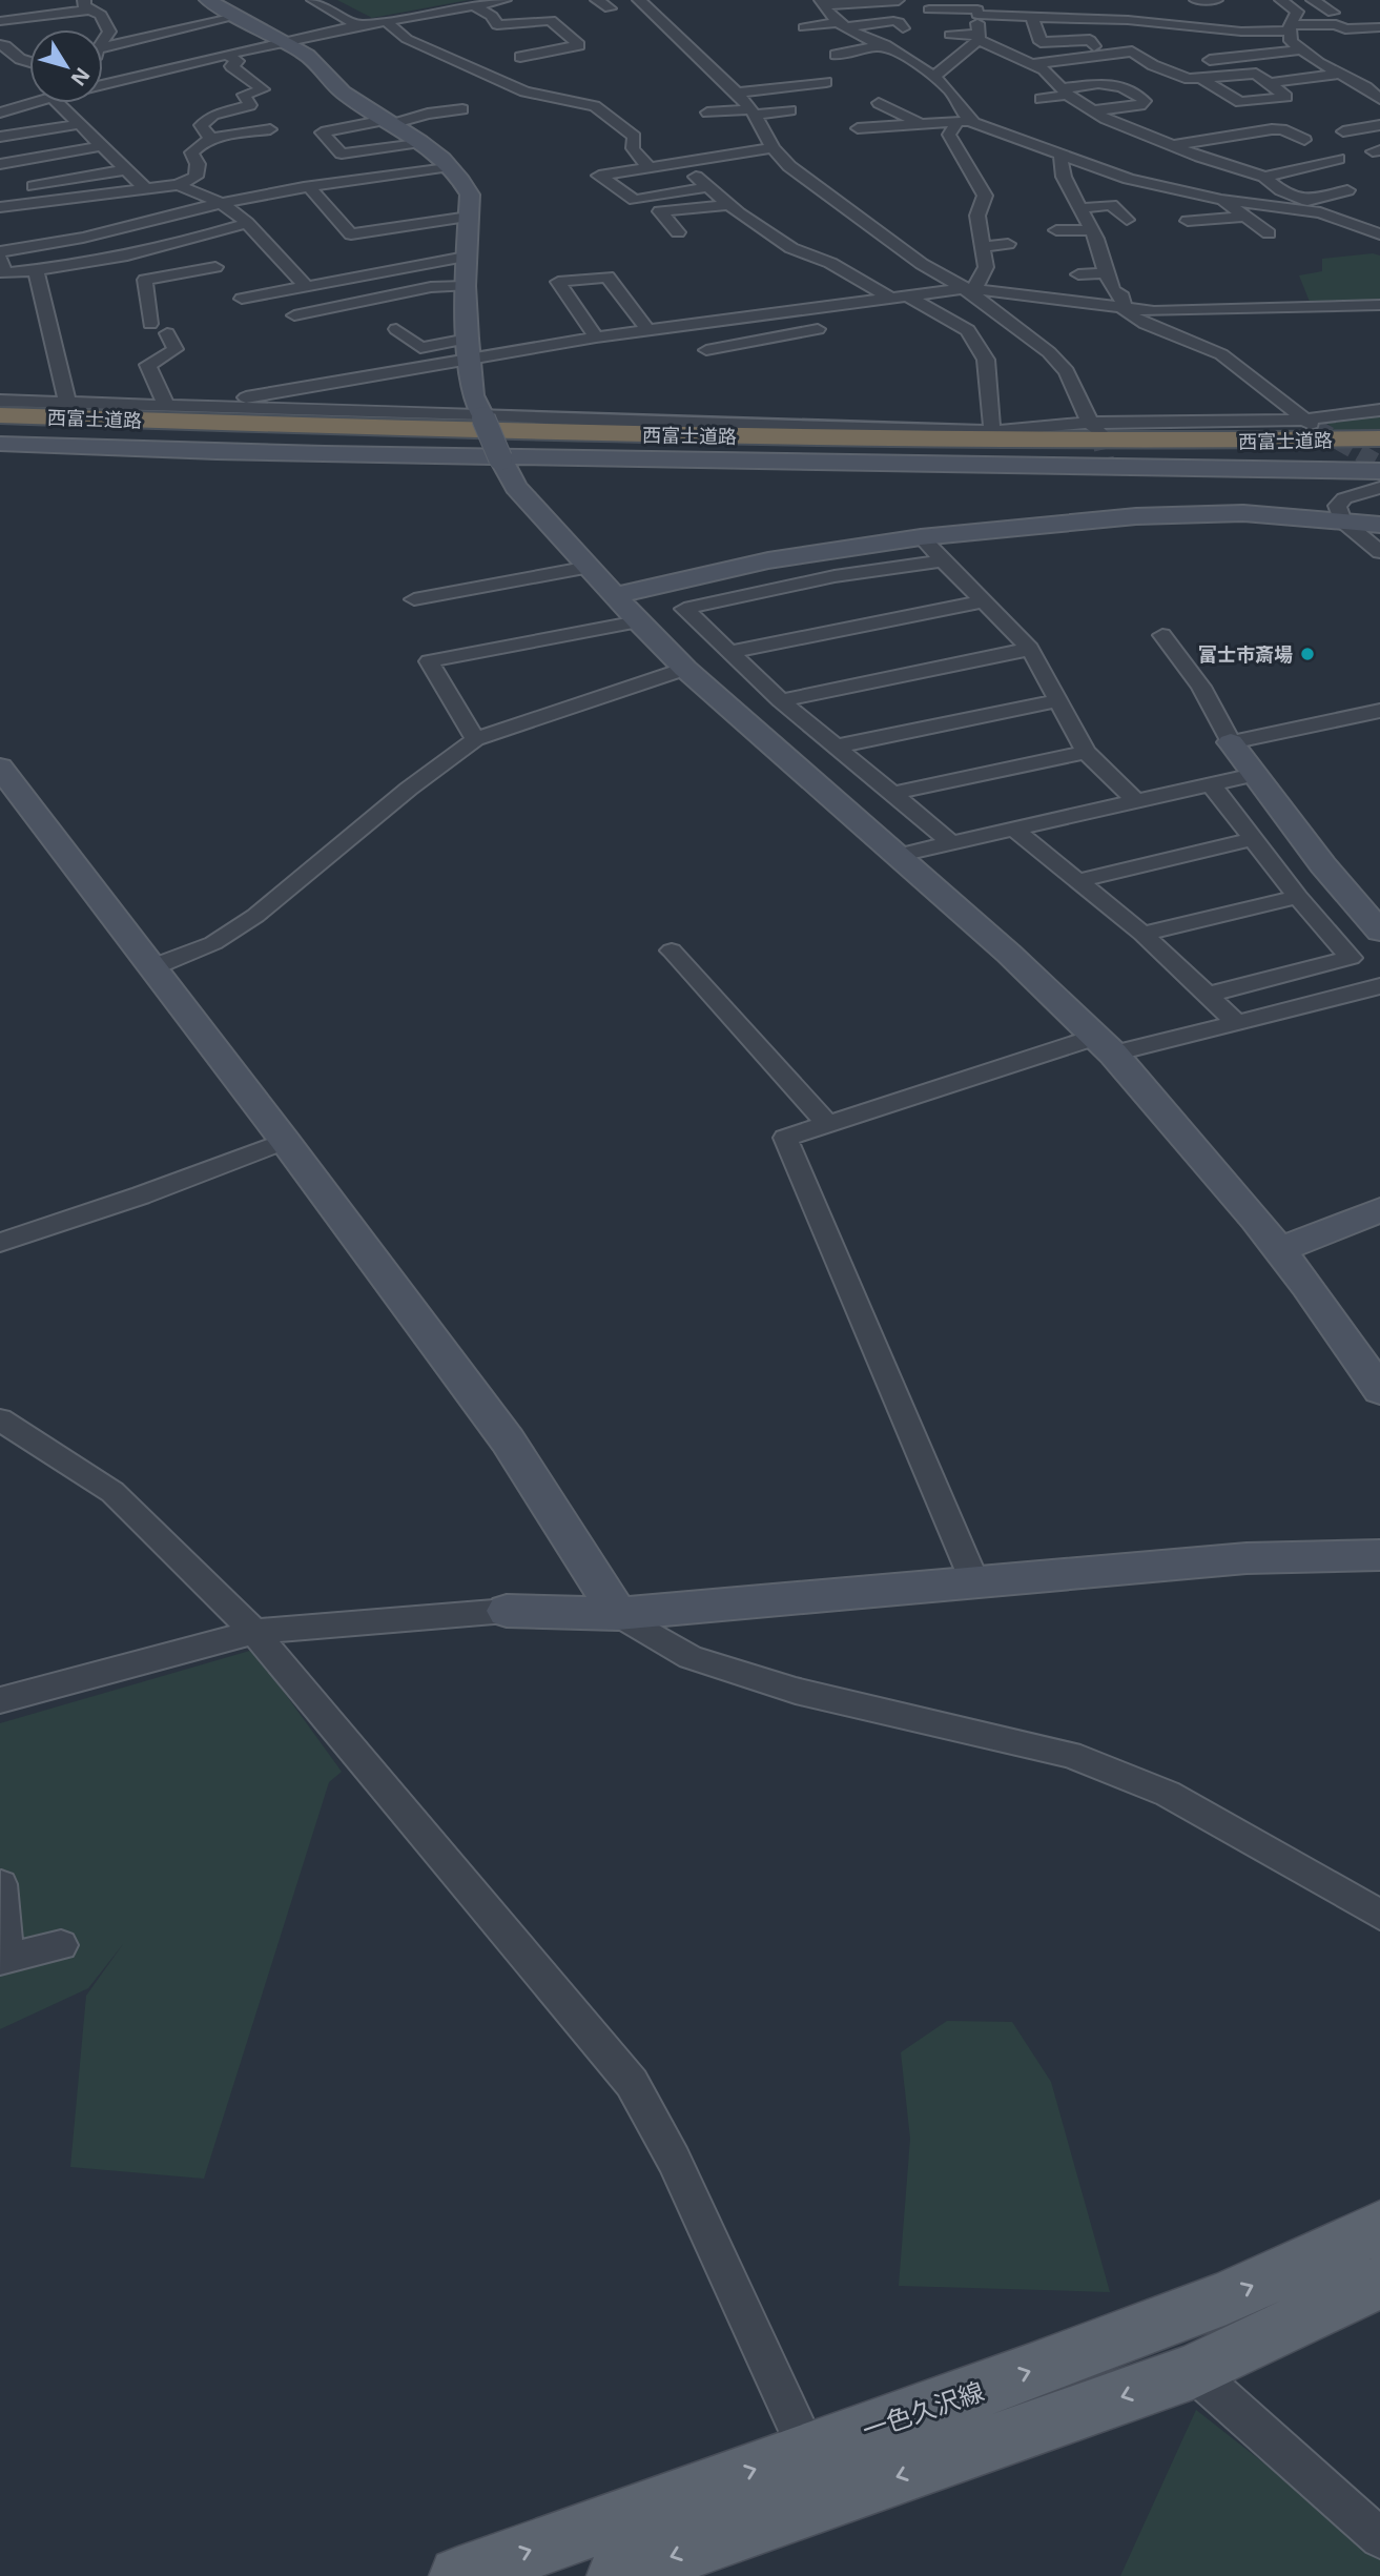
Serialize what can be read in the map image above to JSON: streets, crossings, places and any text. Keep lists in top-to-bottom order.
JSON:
{
  "streets": {
    "highway": ["西富士道路"],
    "main road": ["一色久沢線"]
  },
  "places": ["富士市斎場"],
  "north": "bottom right"
}
